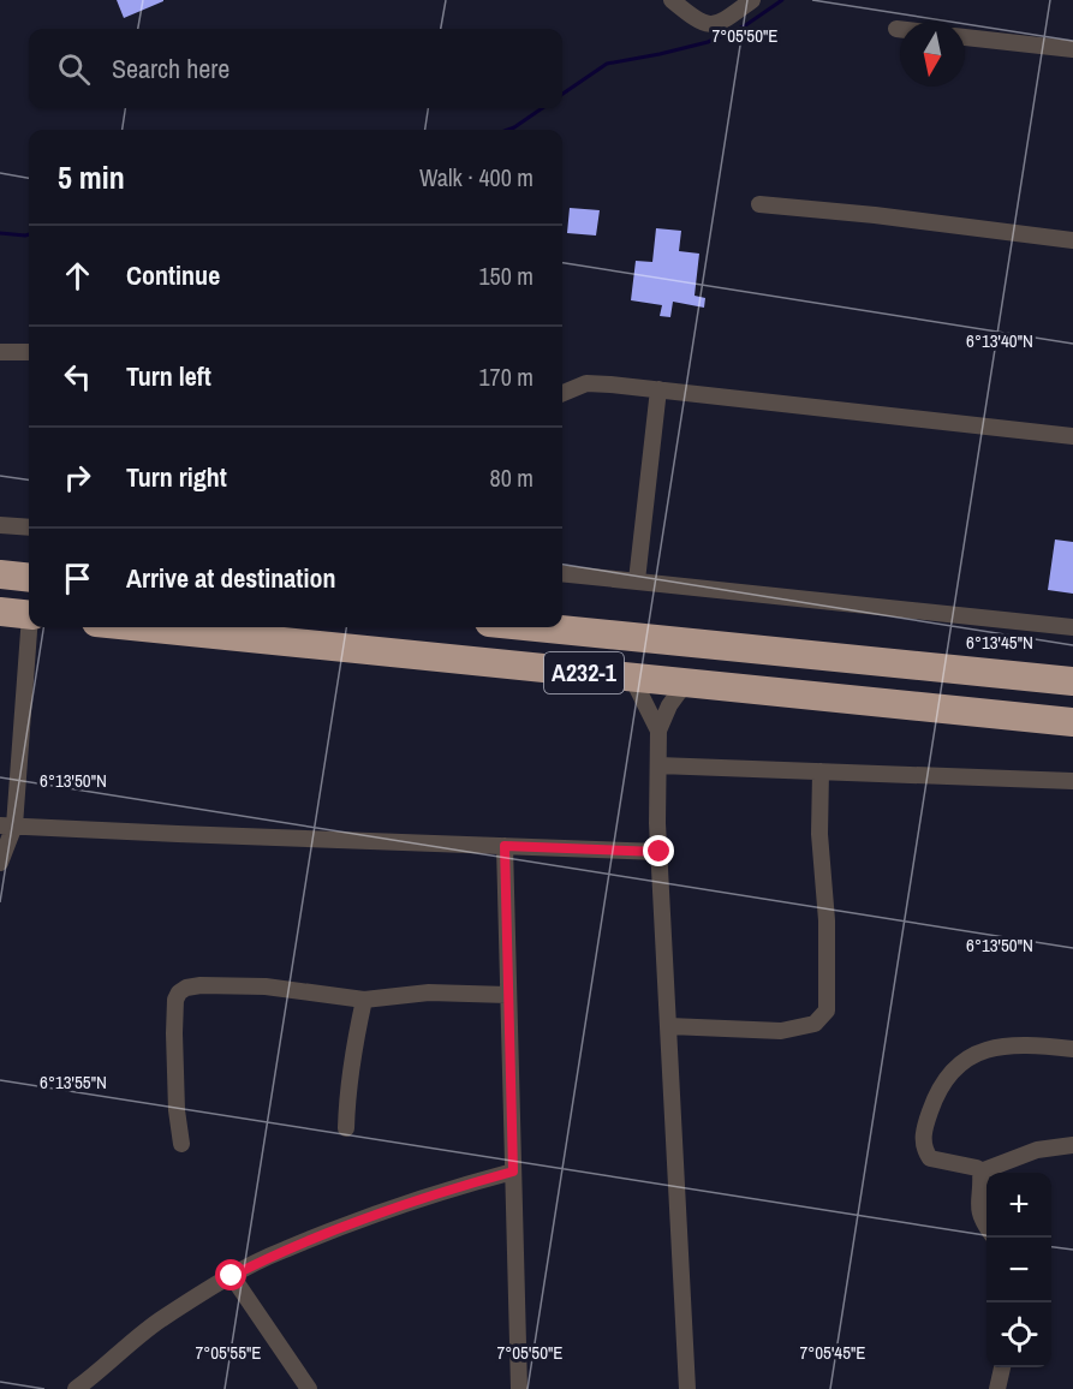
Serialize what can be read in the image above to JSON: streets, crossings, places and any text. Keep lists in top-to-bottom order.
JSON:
{
  "streets": {
    "highway": ["A232-1"]
  },
  "north": "bottom",
  "page": {
    "search": "Search here",
    "heading": ["5 min", "Walk · 400 m"],
    "list": [
      ["Continue", "150 m"],
      ["Turn left", "170 m"],
      ["Turn right", "80 m"],
      "Arrive at destination"
    ],
    "map_buttons": ["+", "−"]
  },
  "coordinates": [
    "7°05'50\"E",
    "6°13'40\"N",
    "6°13'45\"N",
    "6°13'50\"N",
    "6°13'55\"N",
    "7°05'55\"E",
    "7°05'45\"E"
  ]
}
